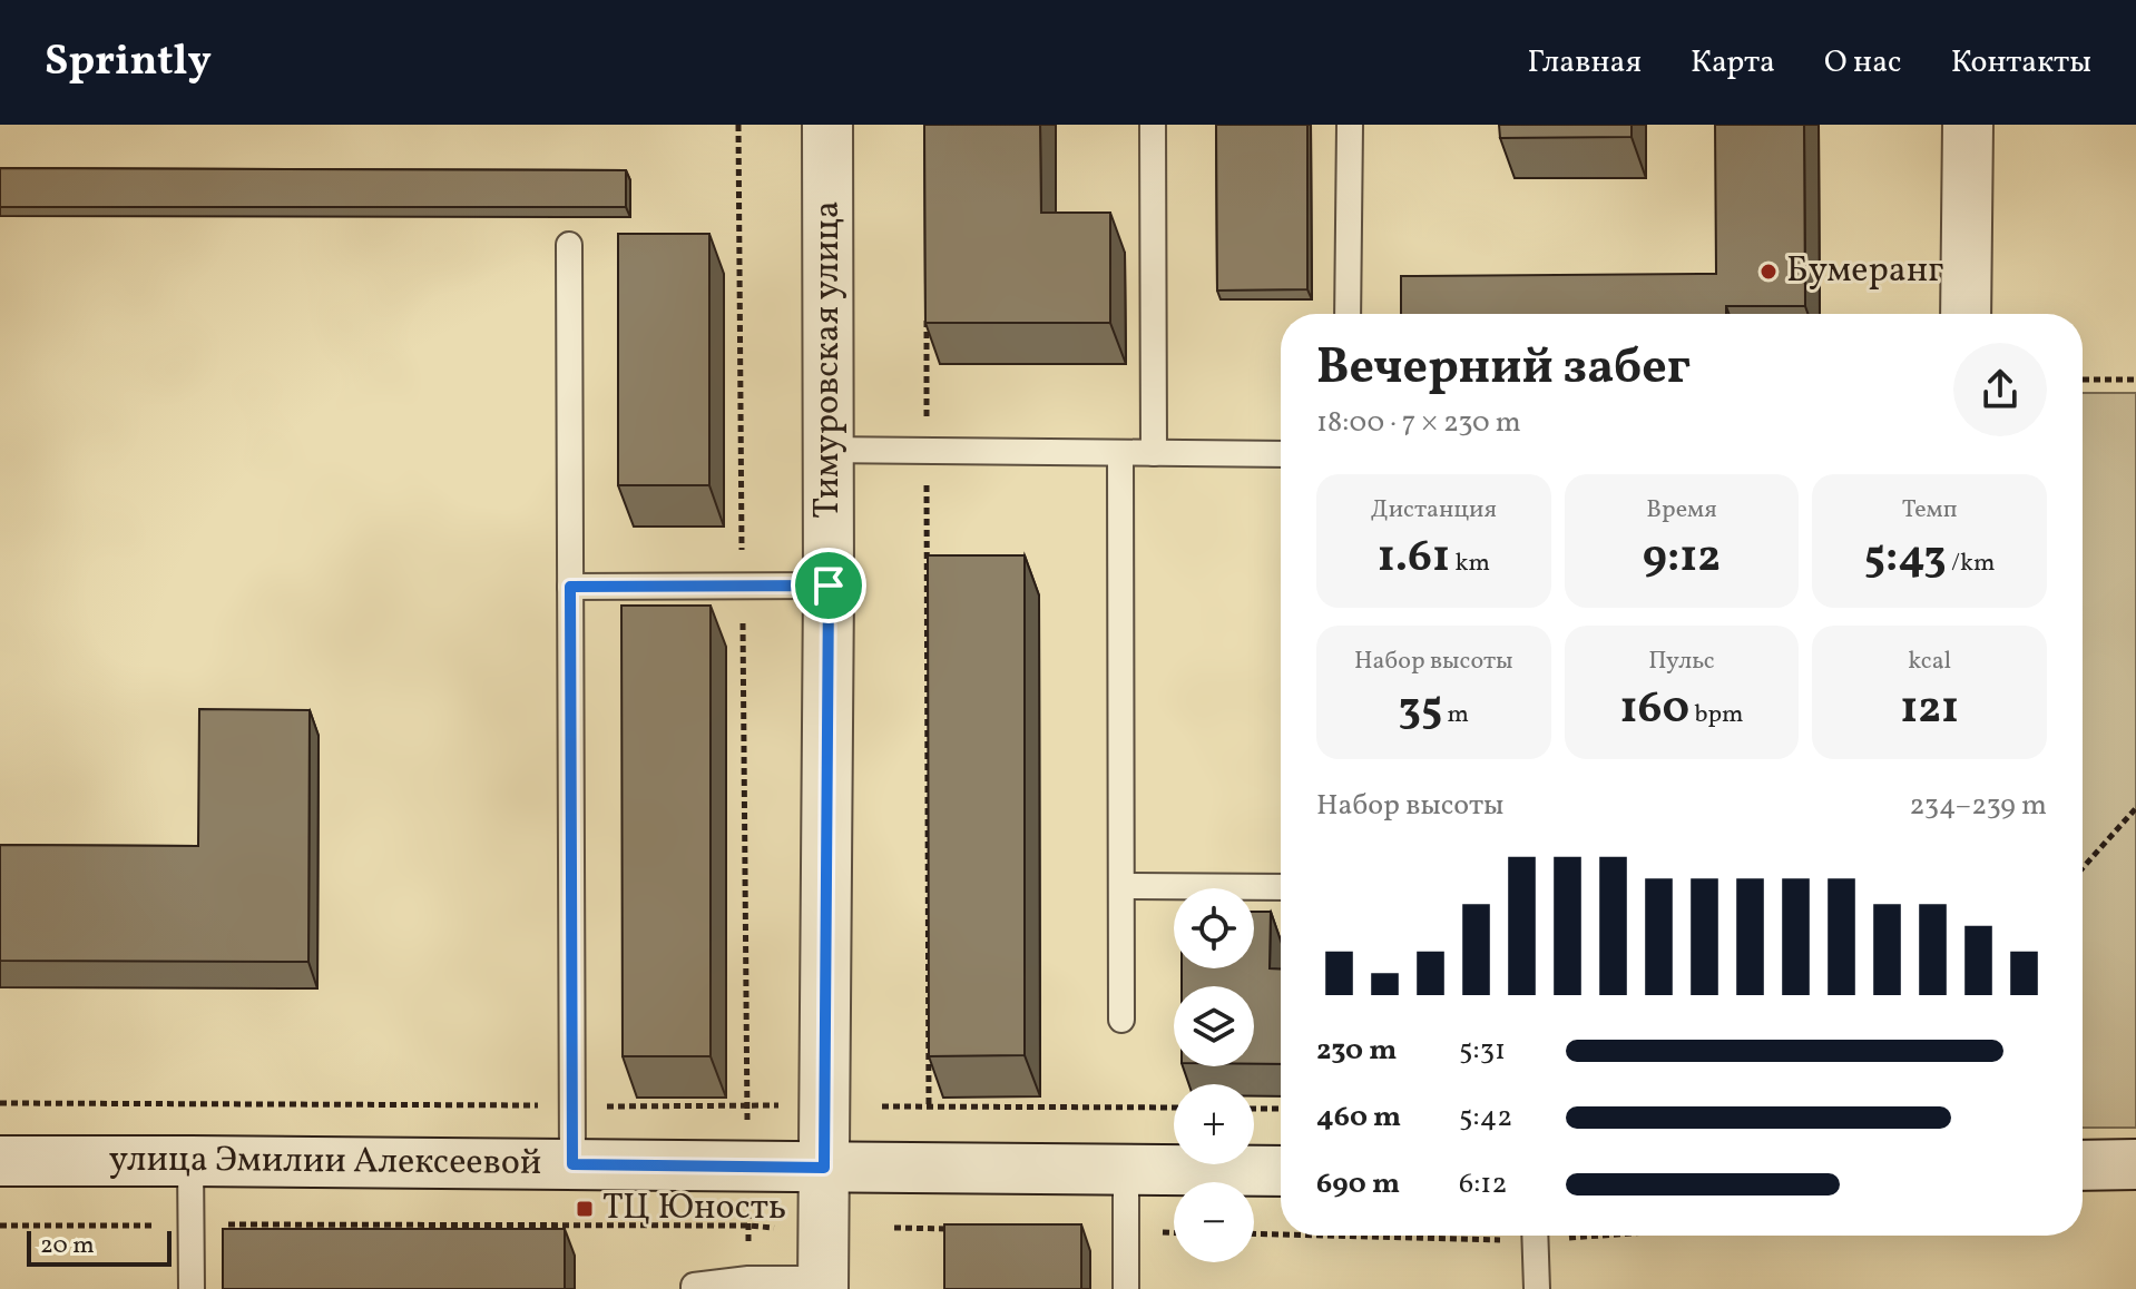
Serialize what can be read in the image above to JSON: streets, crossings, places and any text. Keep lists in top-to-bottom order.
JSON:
{
  "streets": {
    "street": ["Тимуровская улица", "улица Эмилии Алексеевой"]
  },
  "crossings": [
    ["Тимуровская улица", "улица Эмилии Алексеевой"]
  ],
  "places": {
    "other": ["Бумеранг"],
    "transit": ["ТЦ Юность"]
  },
  "scale_bar": "20 m",
  "page": {
    "header": "Sprintly",
    "nav": [
      "Главная",
      "Карта",
      "О нас",
      "Контакты"
    ],
    "heading": ["Вечерний забег", "18:00 · 7 × 230 m"],
    "stats": [
      ["Дистанция", "1.61 km"],
      ["Время", "9:12"],
      ["Темп", "5:43 /km"],
      ["Набор высоты", "35 m"],
      ["Пульс", "160 bpm"],
      ["kcal", "121"]
    ],
    "chart": ["Набор высоты", "234–239 m"],
    "map_buttons": ["+", "−"],
    "list": [
      {
        "name": "230 m",
        "note": "5:31"
      },
      {
        "name": "460 m",
        "note": "5:42"
      },
      {
        "name": "690 m",
        "note": "6:12"
      }
    ],
    "scale": "20 m"
  }
}
